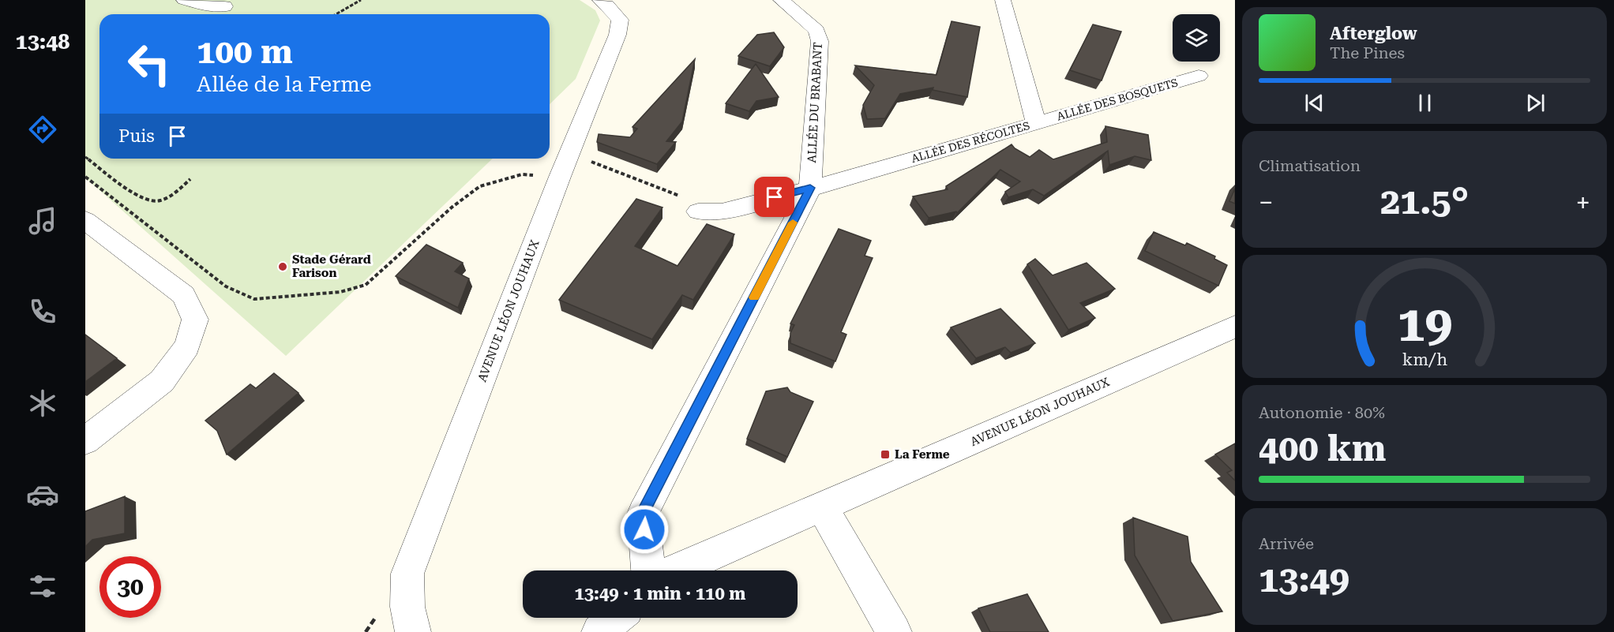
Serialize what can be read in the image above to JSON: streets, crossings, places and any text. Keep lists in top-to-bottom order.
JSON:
{
  "streets": {
    "street": [
      "ALLÉE DES BOSQUETS",
      "ALLÉE DU BRABANT",
      "ALLÉE DES RÉCOLTES",
      "AVENUE LÉON JOUHAUX"
    ]
  },
  "crossings": [
    ["ALLÉE DES BOSQUETS", "ALLÉE DES RÉCOLTES"],
    ["ALLÉE DU BRABANT", "ALLÉE DES RÉCOLTES"]
  ],
  "places": {
    "other": ["Stade Gérard Farison"],
    "transit": ["La Ferme"]
  },
  "page": {
    "tabs": "13:48",
    "turn": ["100 m", "Allée de la Ferme"],
    "song": ["Afterglow", "The Pines"],
    "then": "Puis",
    "tile": [
      "Climatisation",
      ["Autonomie · 80%", "400 km"],
      ["Arrivée", "13:49"]
    ],
    "heat": ["−", "21.5°", "+"],
    "limit": "30",
    "trip": "13:49 · 1 min · 110 m",
    "gauge": ["19", "km/h"]
  }
}
